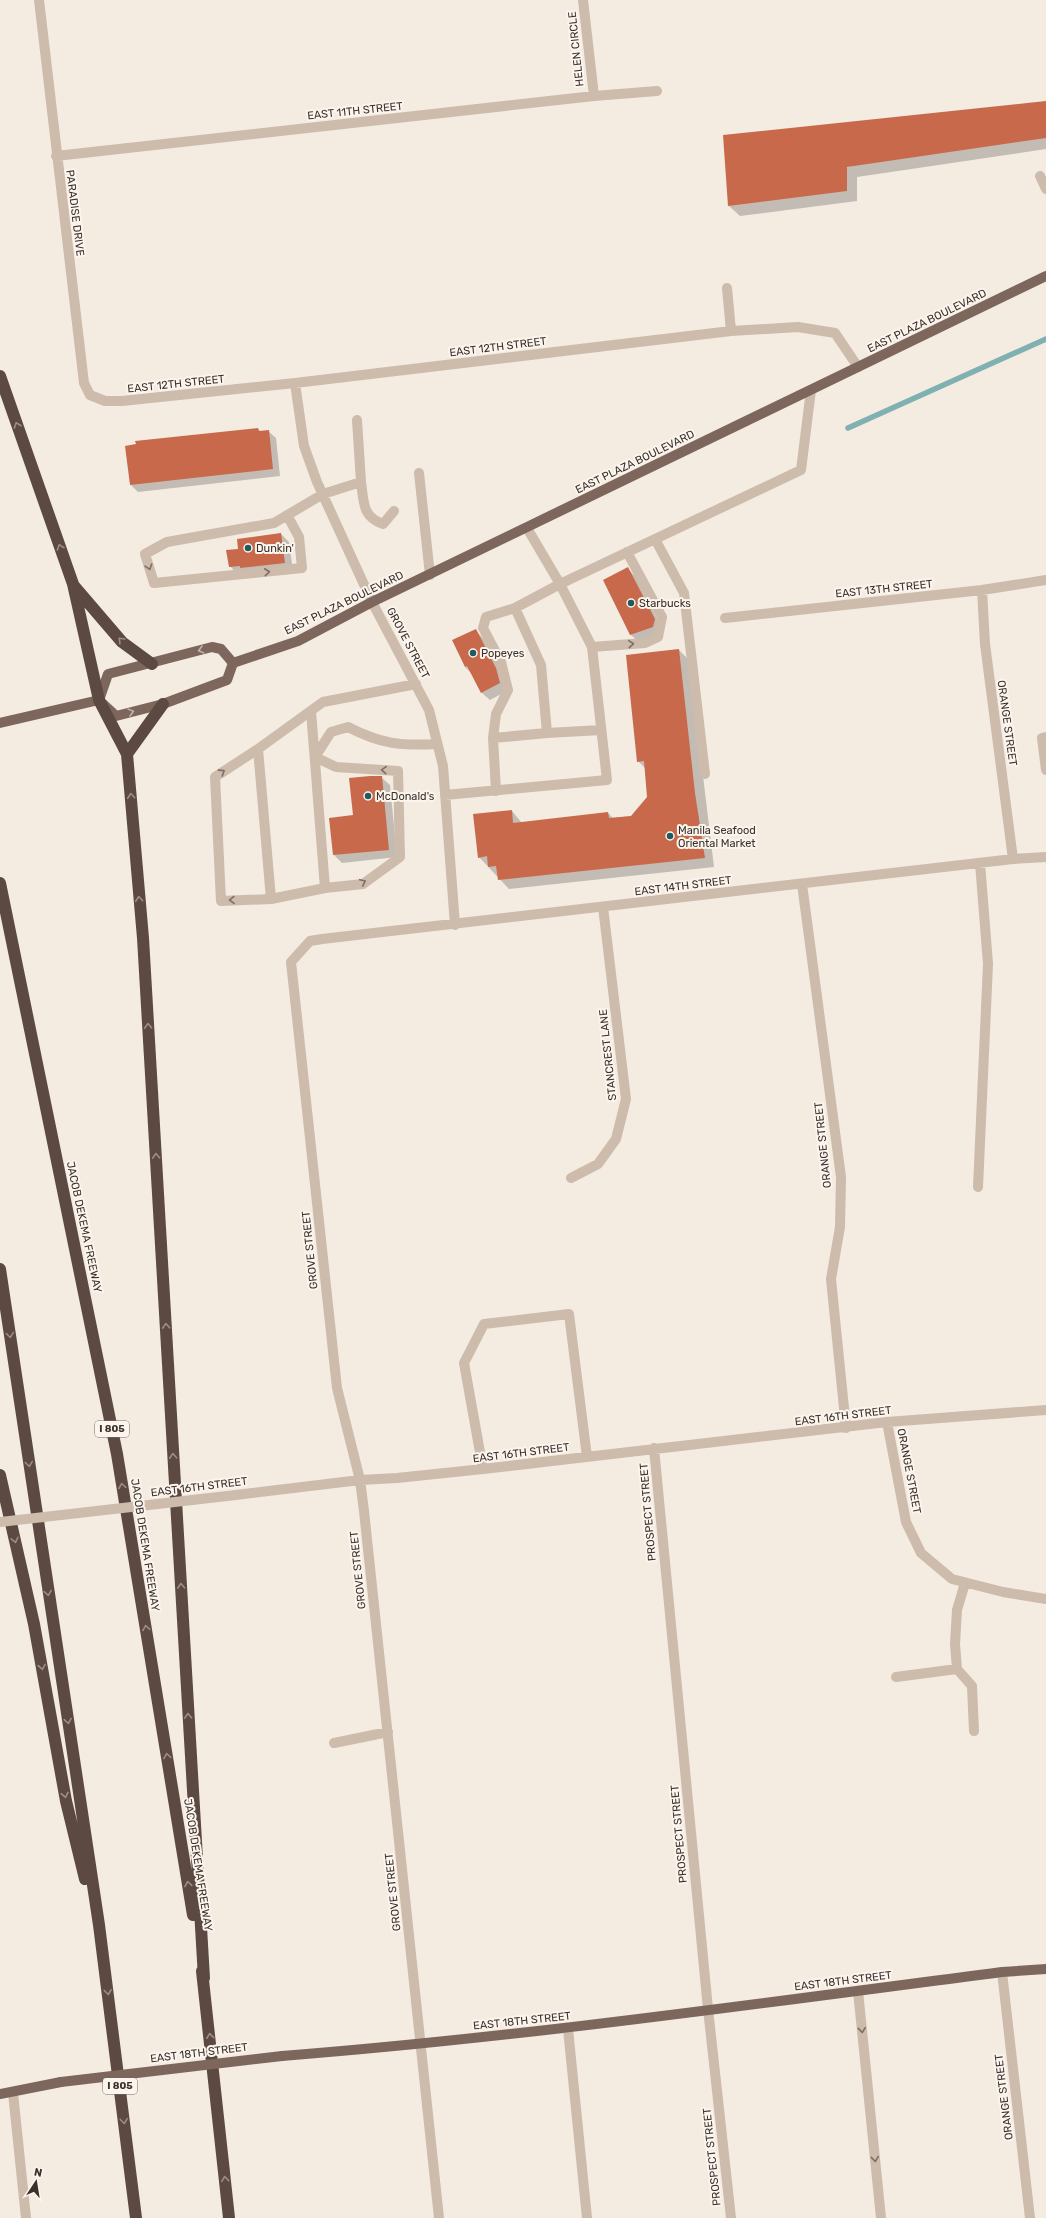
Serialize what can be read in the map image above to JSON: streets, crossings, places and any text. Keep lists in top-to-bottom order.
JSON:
{
  "streets": {
    "highway": ["JACOB DEKEMA FREEWAY", "I 805"],
    "main road": ["EAST PLAZA BOULEVARD", "EAST 18TH STREET"],
    "street": [
      "HELEN CIRCLE",
      "EAST 11TH STREET",
      "PARADISE DRIVE",
      "EAST 12TH STREET",
      "EAST 13TH STREET",
      "GROVE STREET",
      "ORANGE STREET",
      "EAST 14TH STREET",
      "STANCREST LANE",
      "EAST 16TH STREET",
      "PROSPECT STREET"
    ]
  },
  "crossings": [
    ["HELEN CIRCLE", "EAST 11TH STREET"],
    ["EAST 11TH STREET", "PARADISE DRIVE"],
    ["PARADISE DRIVE", "EAST 12TH STREET"],
    ["EAST PLAZA BOULEVARD", "EAST 12TH STREET"],
    ["EAST PLAZA BOULEVARD", "GROVE STREET"],
    ["EAST 12TH STREET", "GROVE STREET"],
    ["EAST 13TH STREET", "ORANGE STREET"],
    ["GROVE STREET", "EAST 14TH STREET"],
    ["GROVE STREET", "EAST 16TH STREET"],
    ["GROVE STREET", "EAST 18TH STREET"],
    ["ORANGE STREET", "EAST 14TH STREET"],
    ["ORANGE STREET", "EAST 16TH STREET"],
    ["ORANGE STREET", "EAST 18TH STREET"],
    ["EAST 14TH STREET", "STANCREST LANE"],
    ["EAST 16TH STREET", "PROSPECT STREET"],
    ["PROSPECT STREET", "EAST 18TH STREET"]
  ],
  "places": [
    "Dunkin'",
    "Starbucks",
    "Popeyes",
    "McDonald's",
    "Manila Seafood Oriental Market"
  ],
  "north": "top"
}
